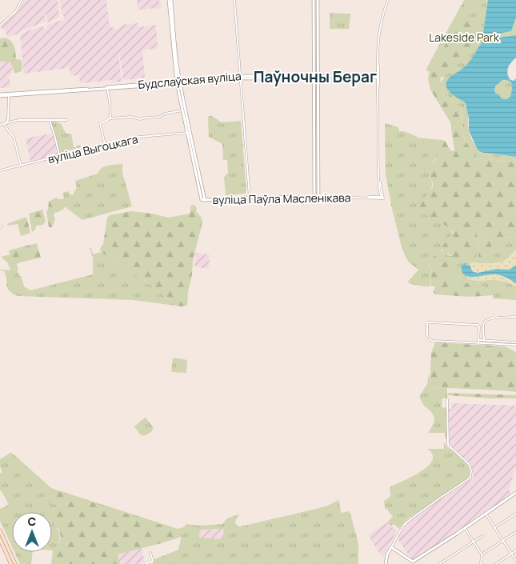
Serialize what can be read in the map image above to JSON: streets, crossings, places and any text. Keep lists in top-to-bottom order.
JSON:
{
  "streets": {
    "street": ["Будслаўская вуліца", "вуліца Выгоцкага", "вуліца Паўла Масленікава"]
  },
  "crossings": [
    ["Будслаўская вуліца", "вуліца Паўла Масленікава"],
    ["вуліца Выгоцкага", "вуліца Паўла Масленікава"]
  ],
  "districts": ["Паўночны Бераг"],
  "parks": ["Lakeside Park"],
  "north": "top"
}
